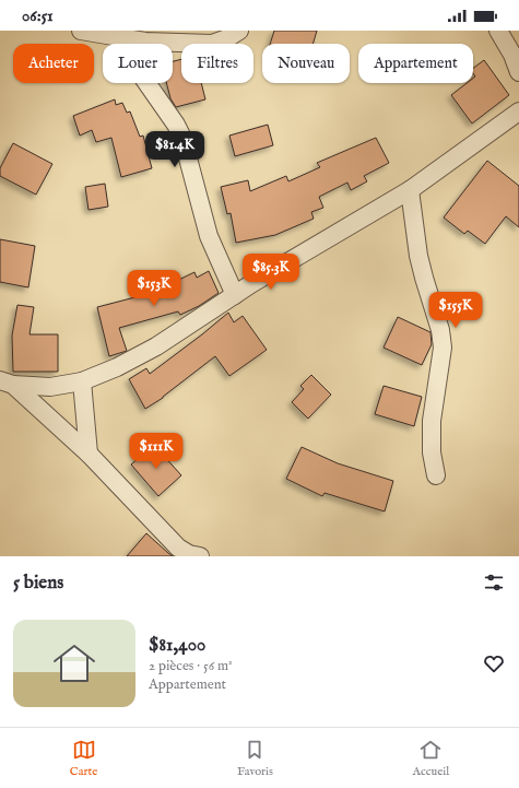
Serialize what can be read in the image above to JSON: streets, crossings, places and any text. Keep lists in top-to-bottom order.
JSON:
{
  "page": {
    "status": "06:51",
    "chip": [
      "Acheter",
      "Louer",
      "Filtres",
      "Nouveau",
      "Appartement"
    ],
    "price": [
      "$81.4K",
      "$85.3K",
      "$153K",
      "$155K",
      "$111K"
    ],
    "heading": "5 biens",
    "list": [
      {
        "name": "$81,400",
        "note": "2 pièces · 56 m² · Appartement"
      }
    ],
    "tabs": ["Carte", "Favoris", "Accueil"]
  }
}
